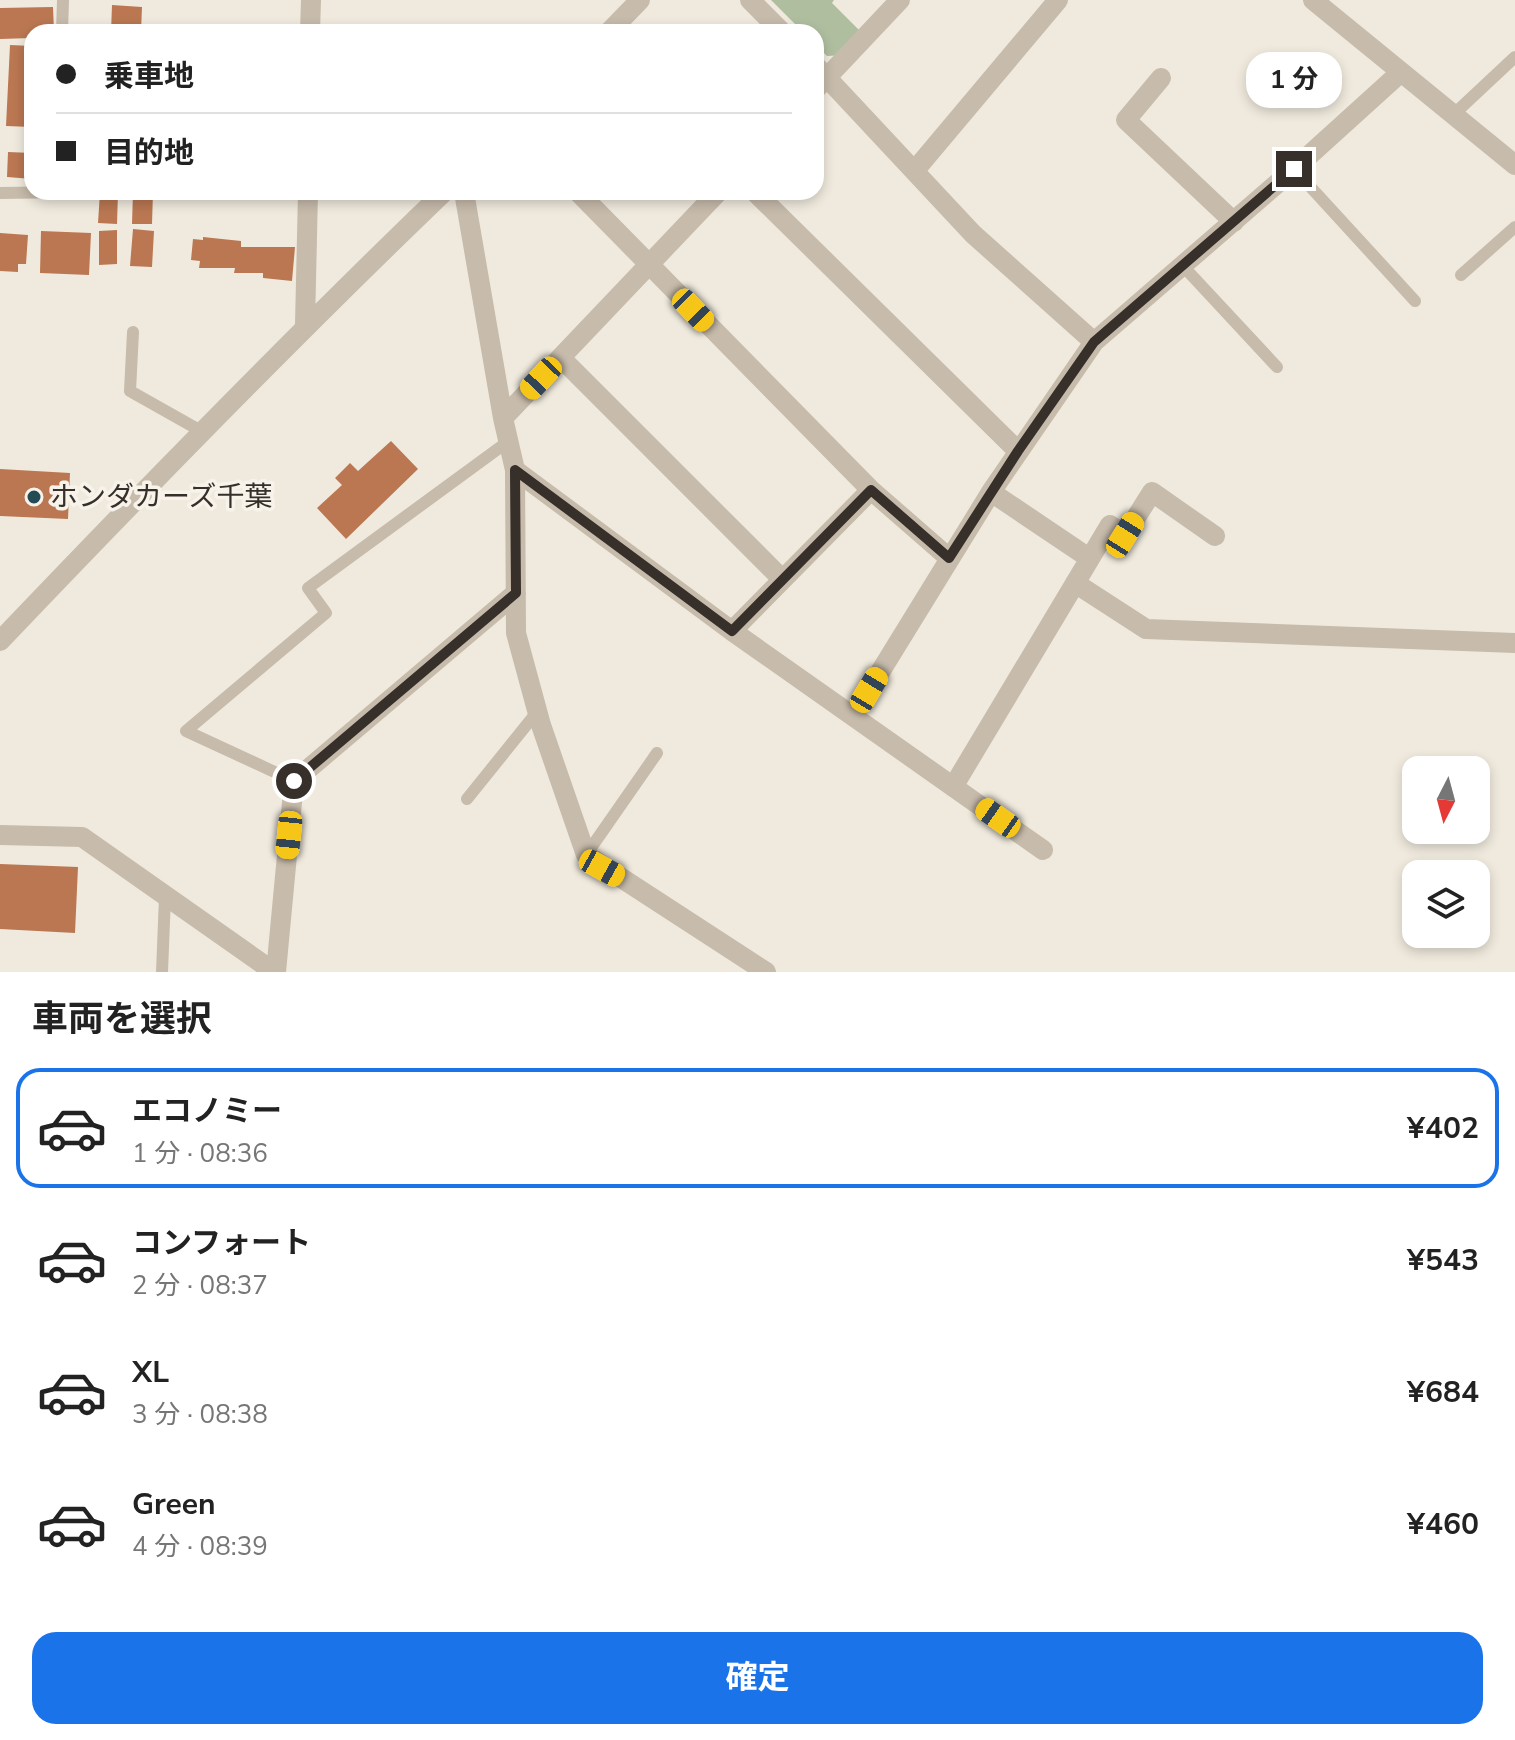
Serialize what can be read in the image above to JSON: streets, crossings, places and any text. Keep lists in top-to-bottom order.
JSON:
{
  "places": ["ホンダカーズ千葉"],
  "north": "bottom",
  "page": {
    "banner": ["乗車地", "目的地"],
    "bubble": "1 分",
    "heading": "車両を選択",
    "list": [
      {
        "name": "エコノミー",
        "note": "1 分 · 08:36",
        "value": "¥402"
      },
      {
        "name": "コンフォート",
        "note": "2 分 · 08:37",
        "value": "¥543"
      },
      {
        "name": "XL",
        "note": "3 分 · 08:38",
        "value": "¥684"
      },
      {
        "name": "Green",
        "note": "4 分 · 08:39",
        "value": "¥460"
      }
    ],
    "buttons": "確定"
  }
}
